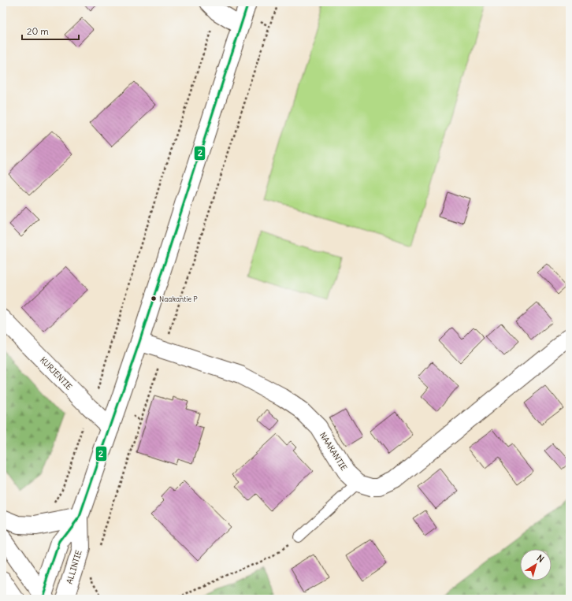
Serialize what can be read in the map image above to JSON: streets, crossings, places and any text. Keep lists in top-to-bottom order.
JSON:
{
  "streets": {
    "street": ["KURJENTIE", "NAAKANTIE", "ALLINTIE"]
  },
  "crossings": [
    ["KURJENTIE", "ALLINTIE"],
    ["NAAKANTIE", "ALLINTIE"]
  ],
  "places": ["Naakantie P"],
  "lines": ["transit line 2"],
  "scale_bar": "20 m",
  "north": "top right"
}
